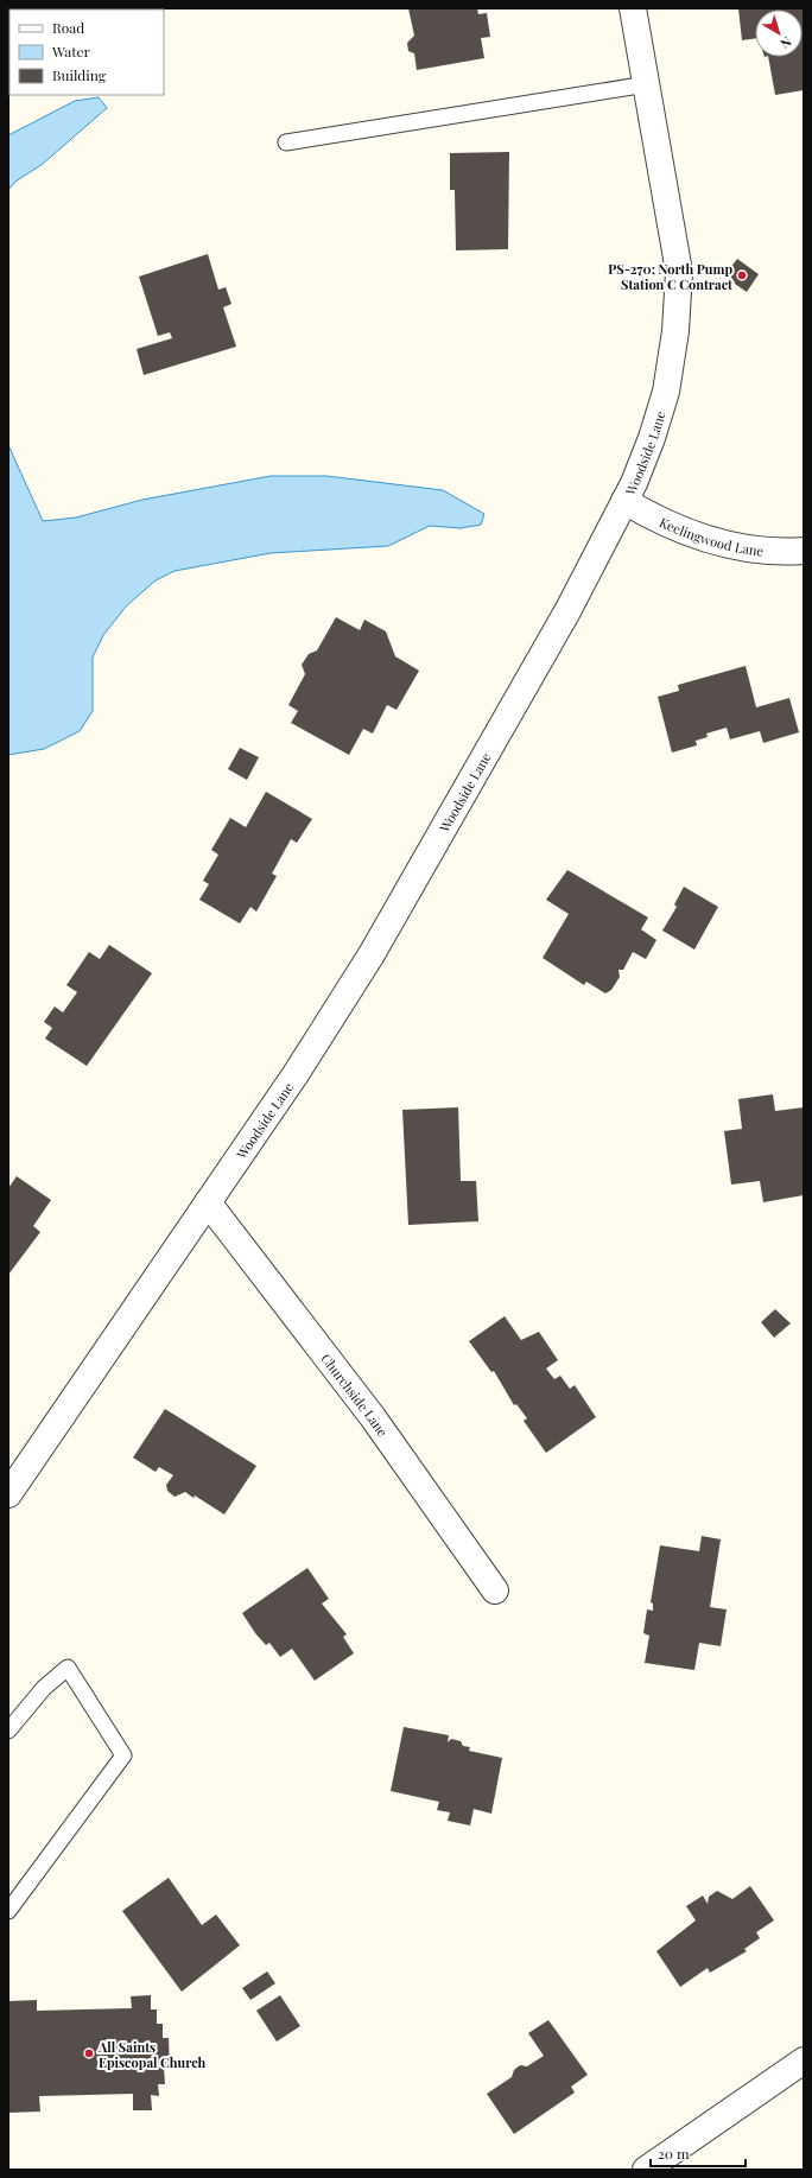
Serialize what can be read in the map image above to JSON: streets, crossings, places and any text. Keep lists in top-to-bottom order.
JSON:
{
  "streets": {
    "street": ["Woodside Lane", "Keelingwood Lane", "Churchside Lane"]
  },
  "crossings": [
    ["Woodside Lane", "Keelingwood Lane"],
    ["Woodside Lane", "Churchside Lane"]
  ],
  "places": ["PS-270; North Pump Station C Contract", "All Saints Episcopal Church"],
  "legend": ["Road", "Water", "Building"],
  "scale_bar": "20 m",
  "north": "bottom right"
}
